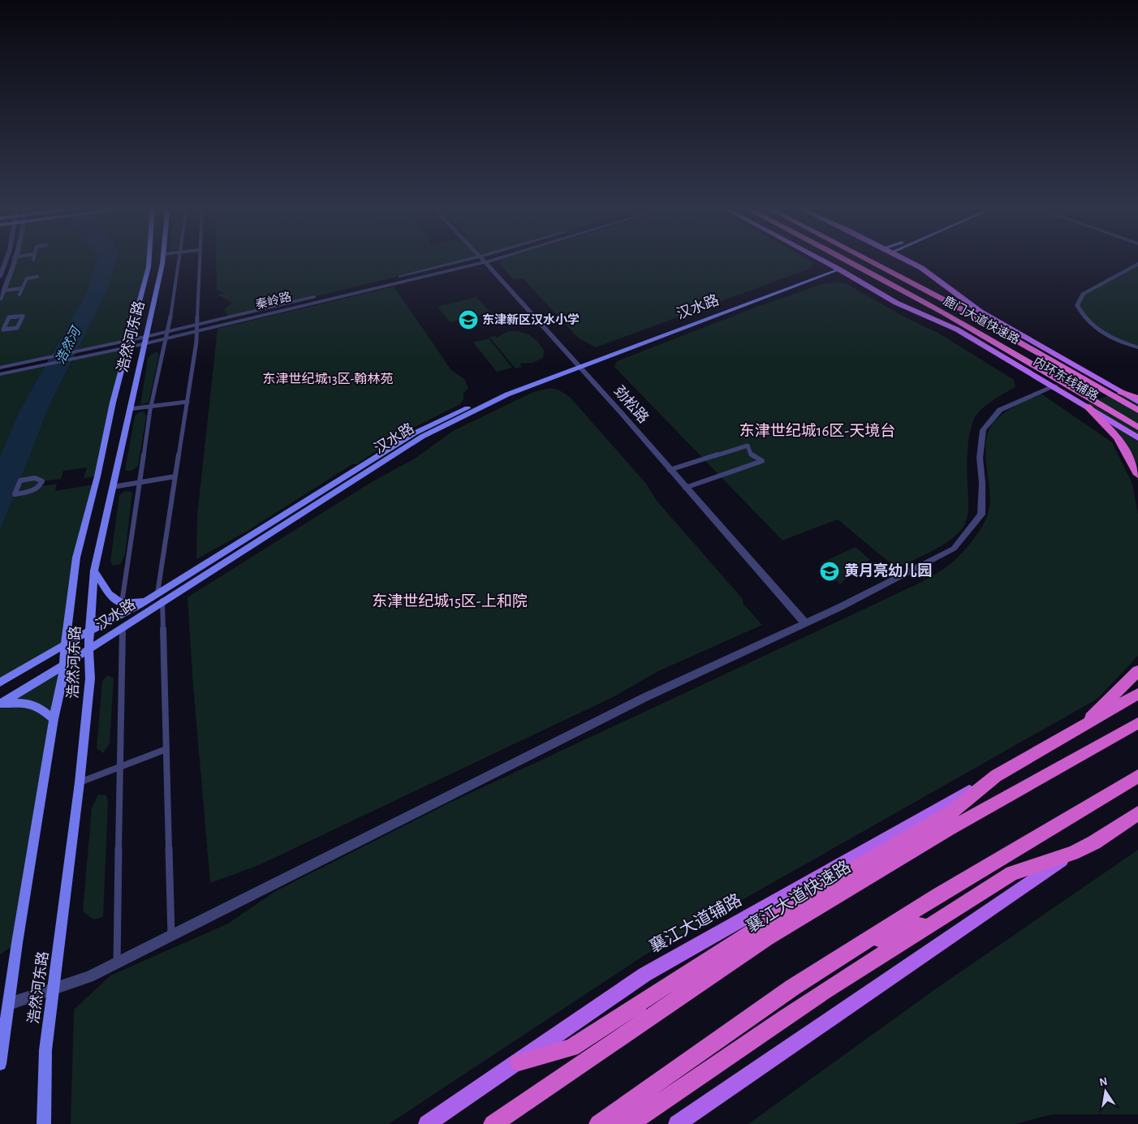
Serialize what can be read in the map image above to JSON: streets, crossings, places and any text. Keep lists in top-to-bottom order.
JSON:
{
  "streets": {
    "highway": ["鹿门大道快速路", "襄江大道快速路"],
    "main road": [
      "汉水路",
      "浩然河东路",
      "内环东线辅路",
      "襄江大道辅路"
    ],
    "street": ["秦岭路", "劲松路"]
  },
  "crossings": [
    ["秦岭路", "浩然河东路"],
    ["汉水路", "浩然河东路"],
    ["汉水路", "内环东线辅路"],
    ["汉水路", "劲松路"]
  ],
  "districts": ["东津世纪城13区-翰林苑", "东津世纪城16区-天境台", "东津世纪城15区-上和院"],
  "water": ["浩然河"],
  "places": {
    "school or university": ["东津新区汉水小学", "黄月亮幼儿园"]
  },
  "north": "top"
}
